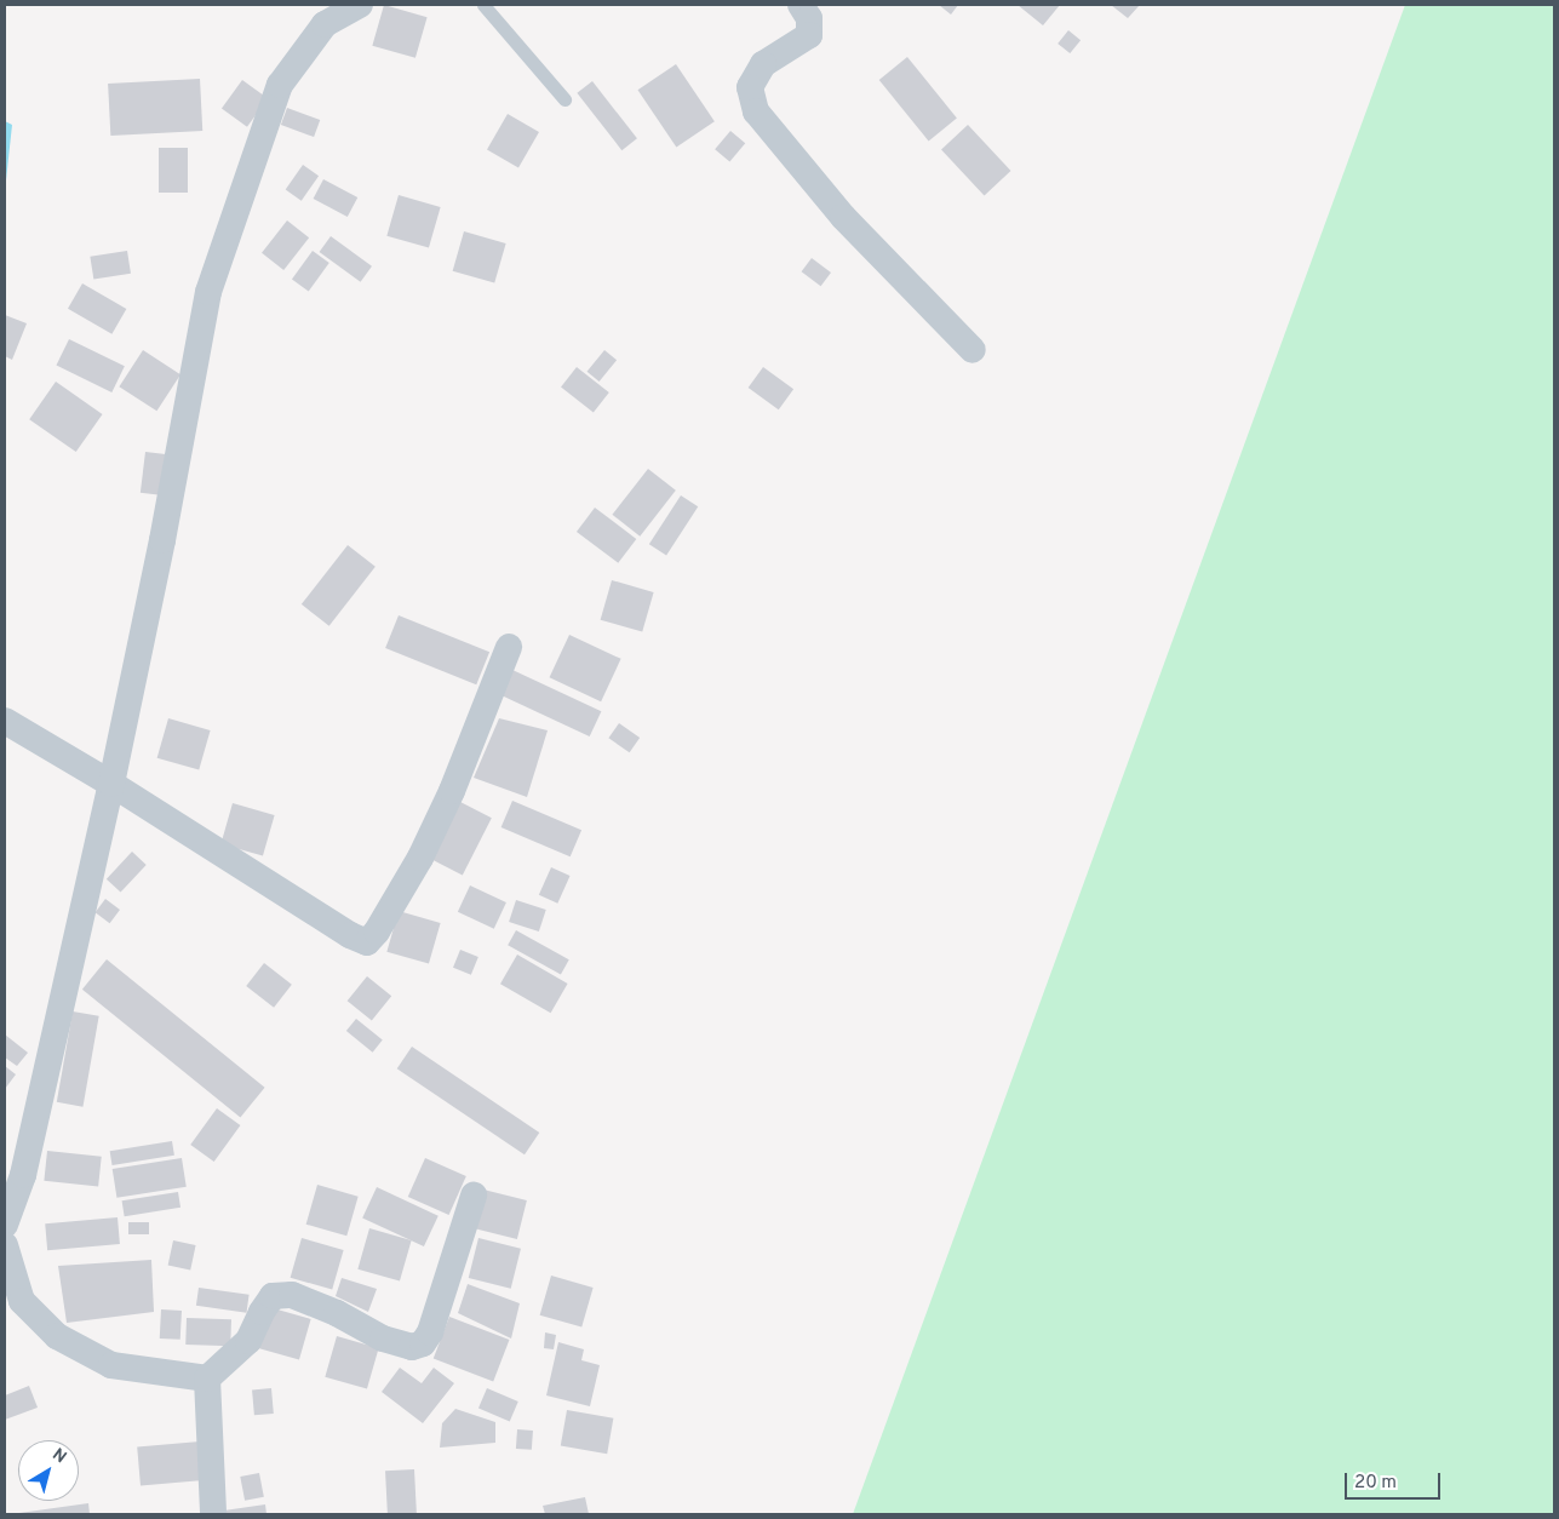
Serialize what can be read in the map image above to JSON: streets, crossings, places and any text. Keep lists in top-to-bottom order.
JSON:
{
  "scale_bar": "20 m",
  "north": "top right"
}
